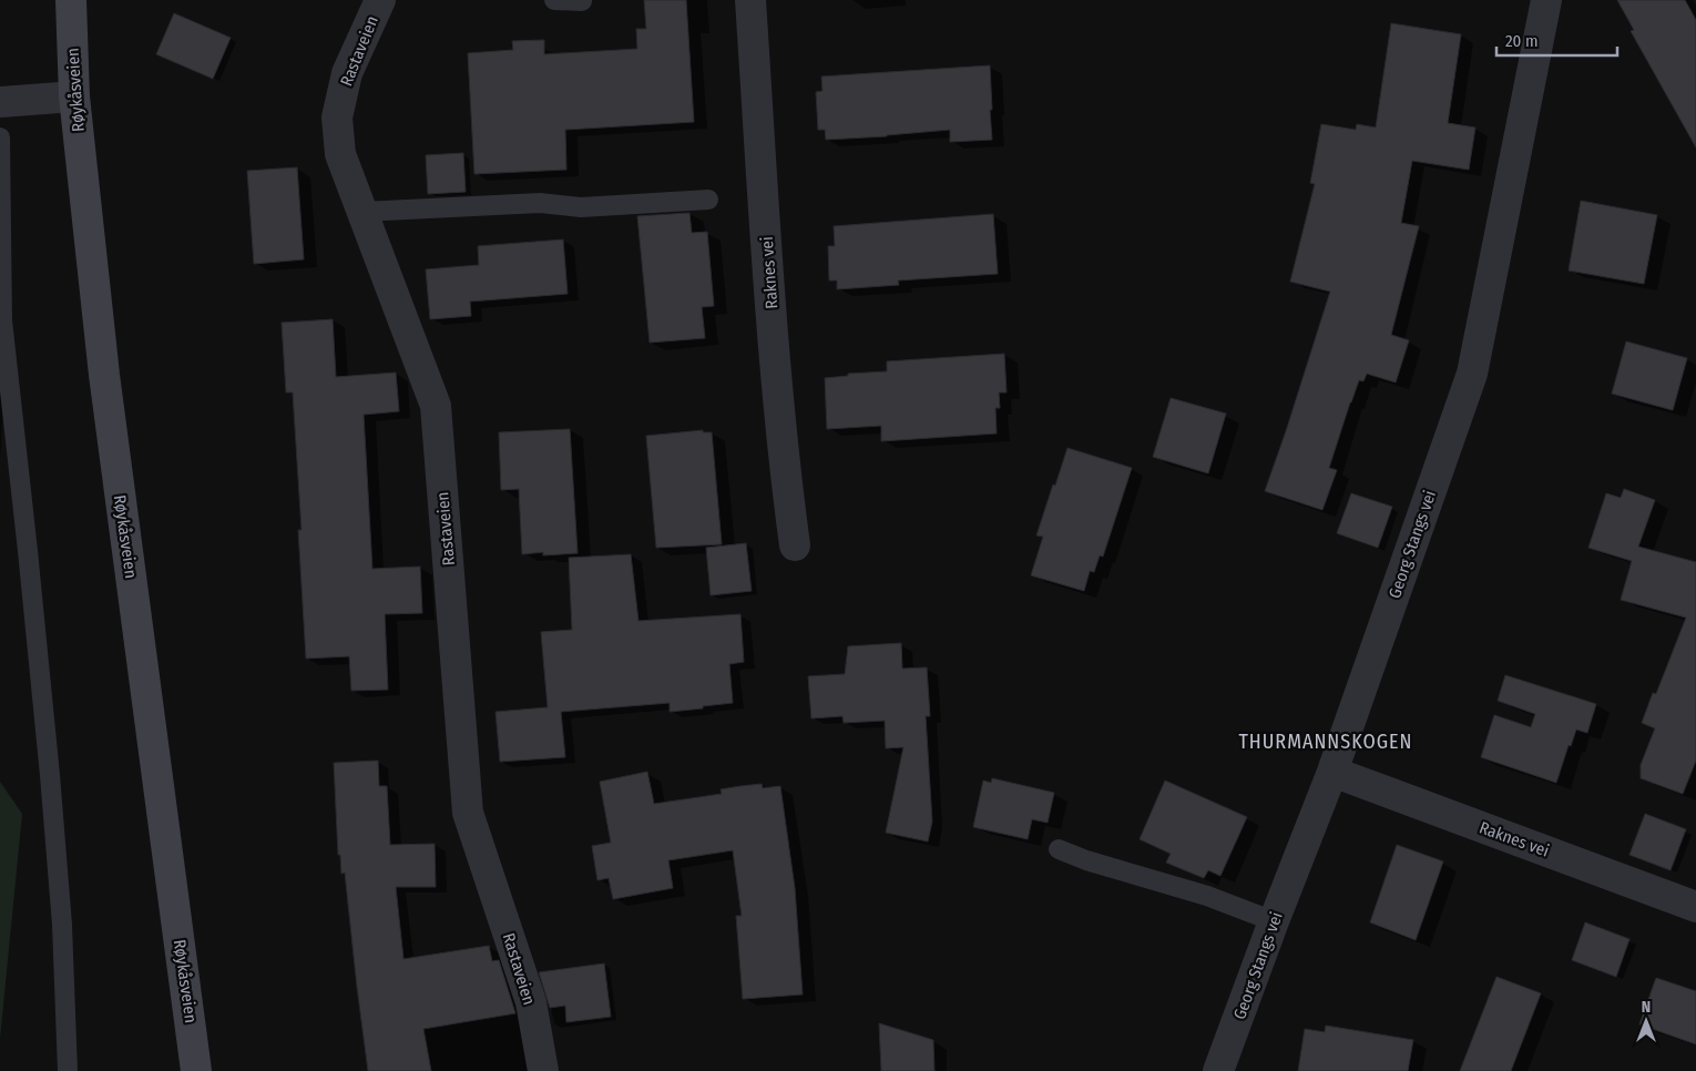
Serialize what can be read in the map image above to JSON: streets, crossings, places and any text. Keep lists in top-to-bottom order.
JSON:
{
  "streets": {
    "main road": ["Røykåsveien"],
    "street": ["Rastaveien", "Raknes vei", "Georg Stangs vei"]
  },
  "crossings": [
    ["Raknes vei", "Georg Stangs vei"]
  ],
  "districts": ["THURMANNSKOGEN"],
  "scale_bar": "20 m",
  "north": "top"
}
